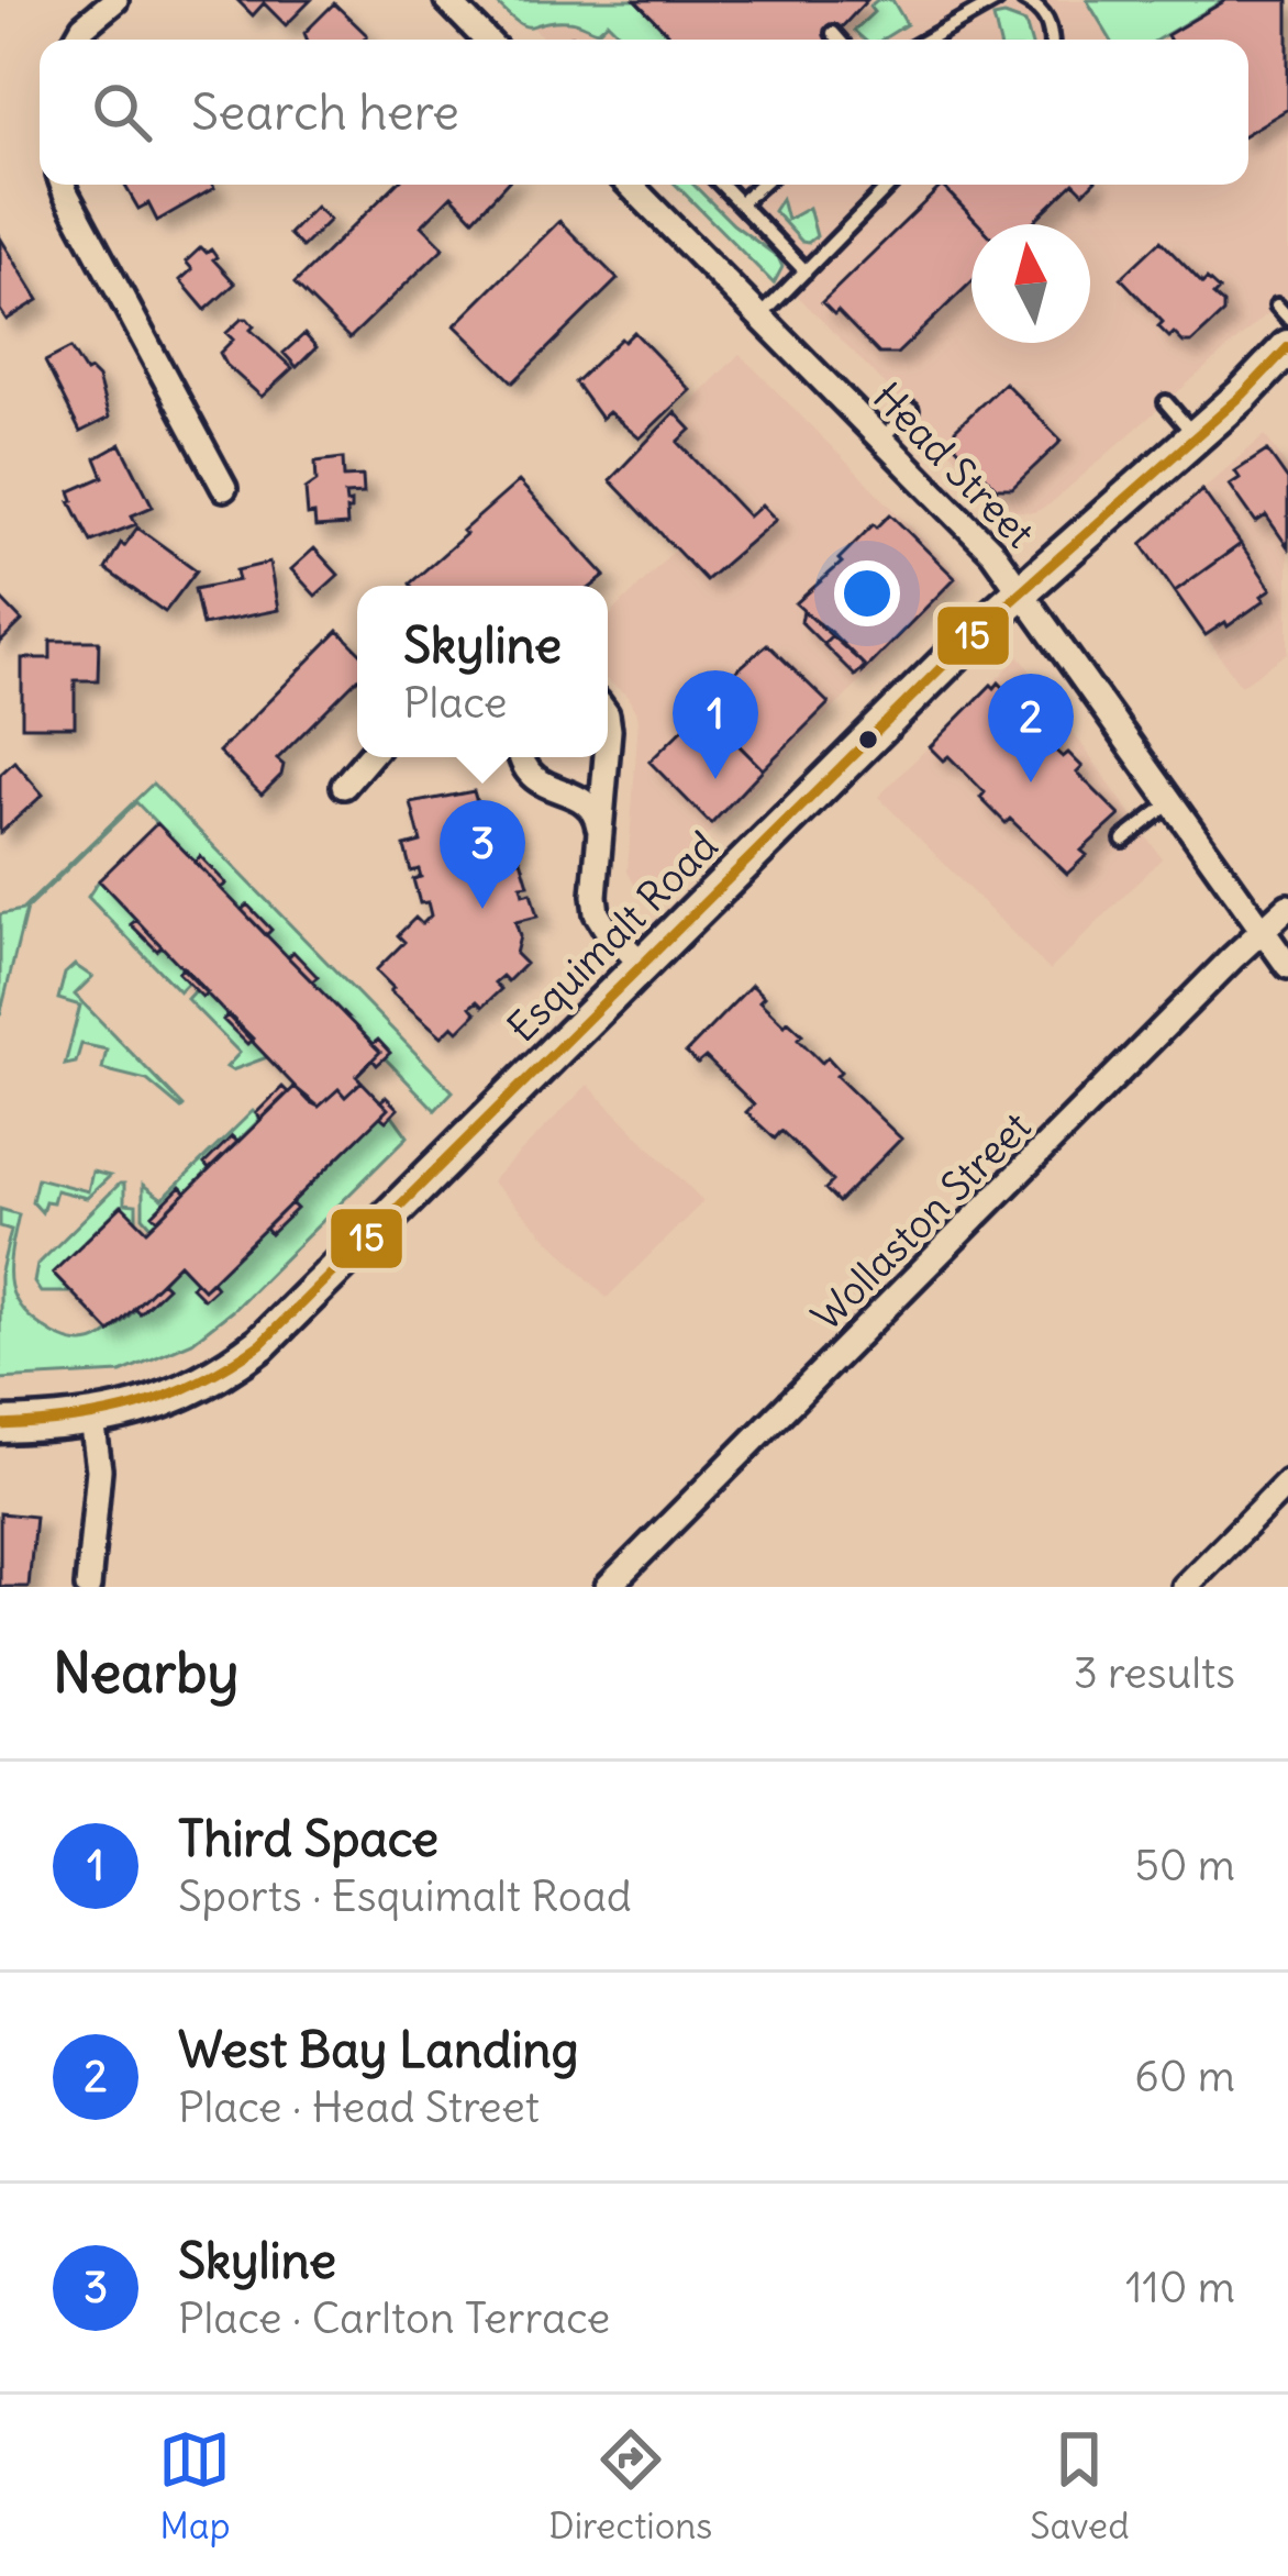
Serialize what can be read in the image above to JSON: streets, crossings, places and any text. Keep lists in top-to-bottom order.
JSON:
{
  "streets": {
    "main road": ["Esquimalt Road"],
    "street": ["Head Street", "Wollaston Street"]
  },
  "crossings": [
    ["Head Street", "Esquimalt Road"],
    ["Head Street", "Wollaston Street"]
  ],
  "lines": ["transit line 15"],
  "north": "top",
  "page": {
    "search": "Search here",
    "popup": ["Skyline", "Place"],
    "pins": ["1", "2", "3"],
    "heading": ["Nearby", "3 results"],
    "list": [
      {
        "mark": "1",
        "name": "Third Space",
        "note": "Sports · Esquimalt Road",
        "value": "50 m"
      },
      {
        "mark": "2",
        "name": "West Bay Landing",
        "note": "Place · Head Street",
        "value": "60 m"
      },
      {
        "mark": "3",
        "name": "Skyline",
        "note": "Place · Carlton Terrace",
        "value": "110 m"
      }
    ],
    "nav": ["Map", "Directions", "Saved"]
  }
}
